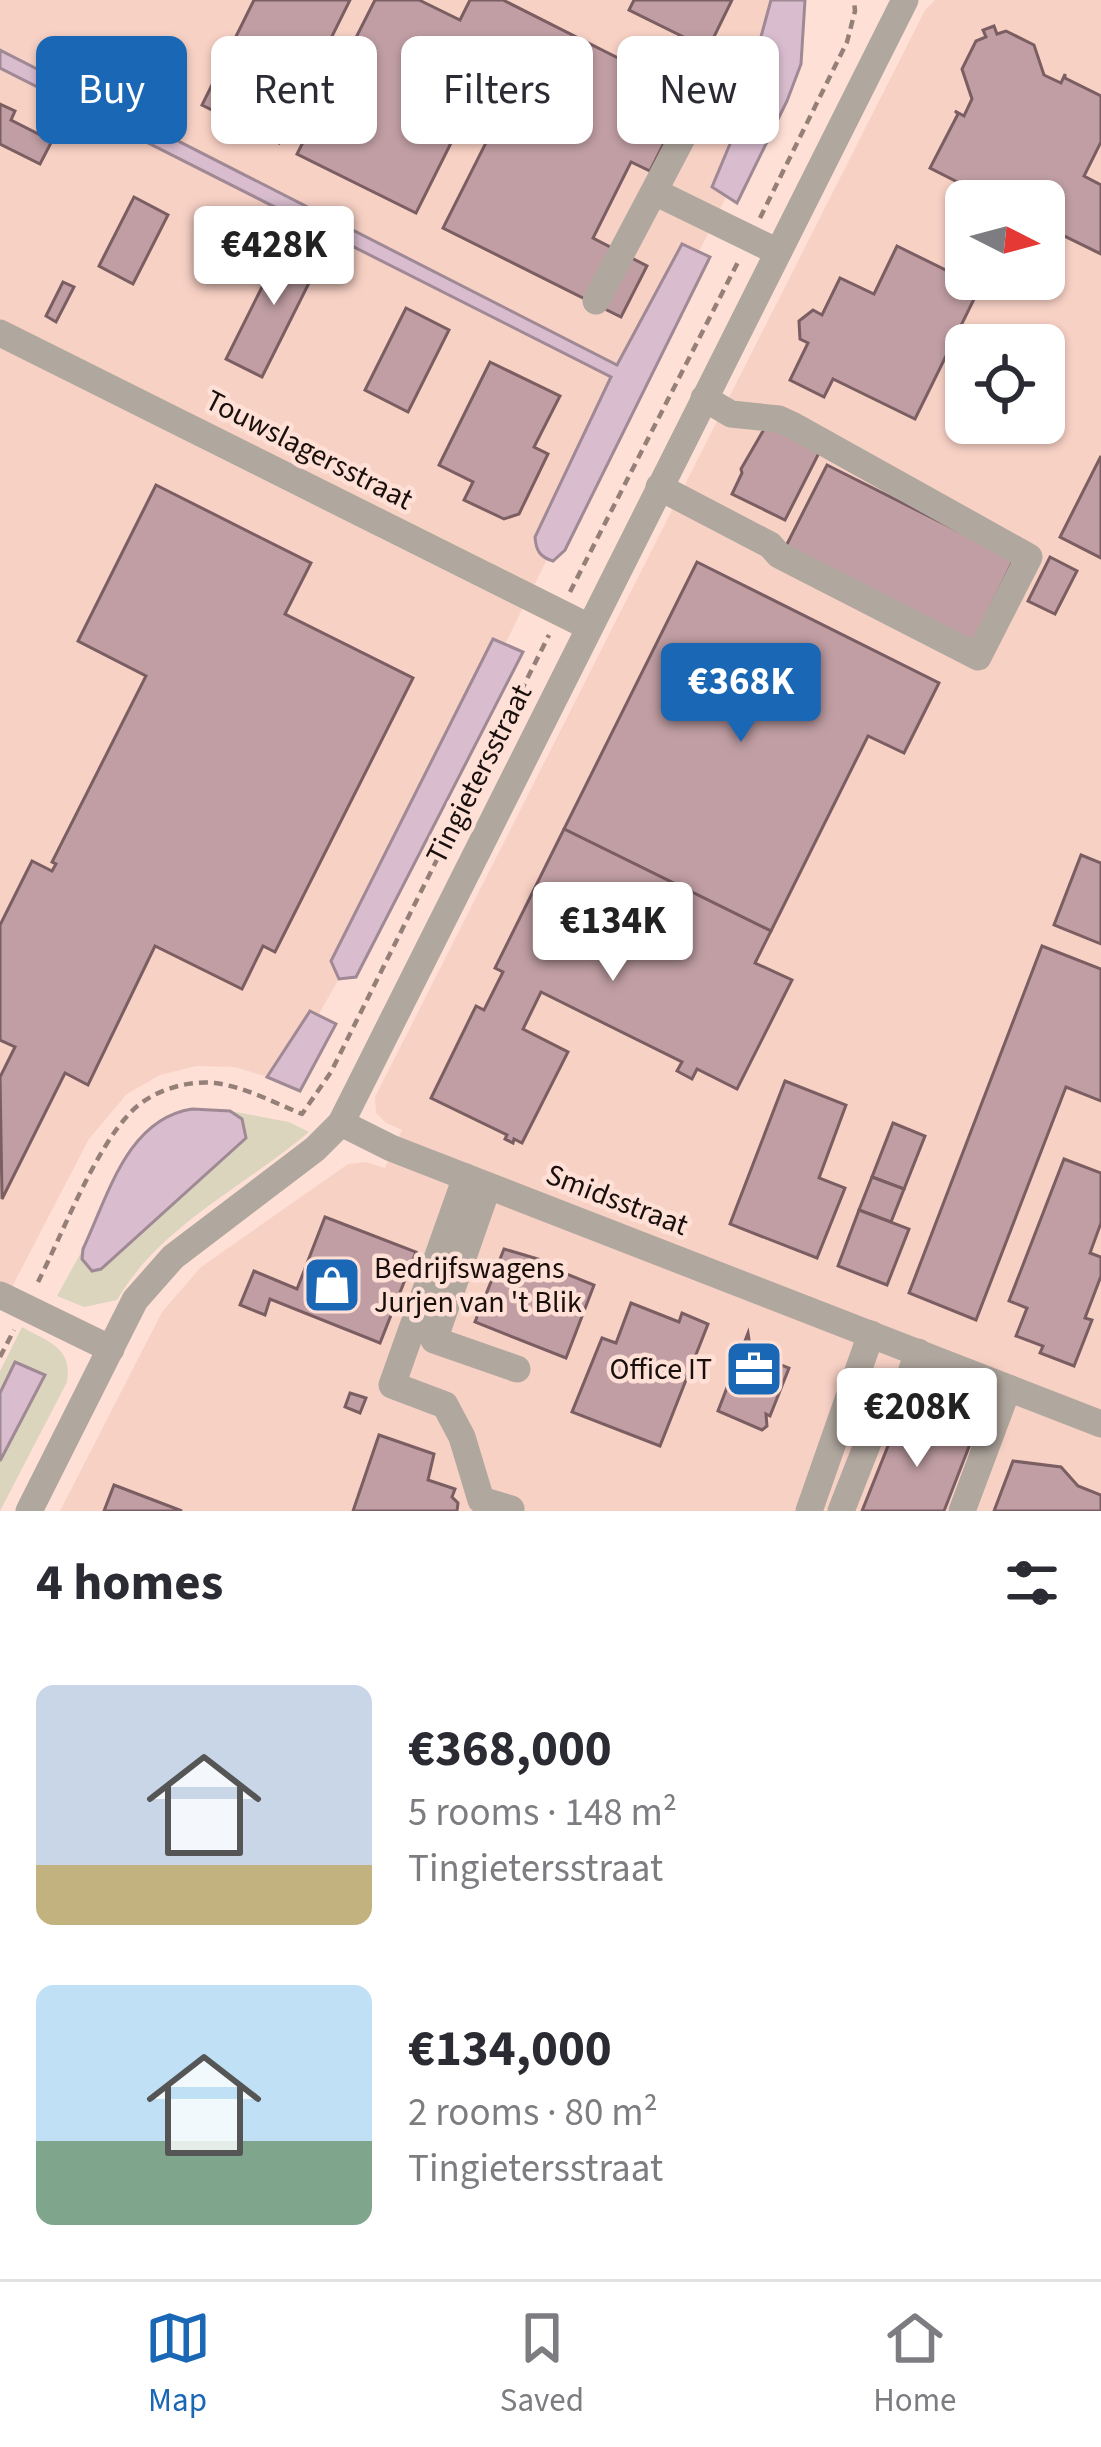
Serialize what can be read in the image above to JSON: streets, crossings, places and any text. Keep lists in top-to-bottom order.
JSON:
{
  "streets": {
    "street": ["Touwslagersstraat", "Tingietersstraat", "Smidsstraat"]
  },
  "crossings": [
    ["Touwslagersstraat", "Tingietersstraat"],
    ["Tingietersstraat", "Smidsstraat"]
  ],
  "places": {
    "shop": ["Bedrijfswagens Jurjen van 't Blik"],
    "office": ["Office IT"]
  },
  "north": "right",
  "page": {
    "chip": [
      "Buy",
      "Rent",
      "Filters",
      "New"
    ],
    "price": [
      "€428K",
      "€368K",
      "€134K",
      "€208K"
    ],
    "heading": "4 homes",
    "list": [
      {
        "name": "€368,000",
        "note": "5 rooms · 148 m² · Tingietersstraat"
      },
      {
        "name": "€134,000",
        "note": "2 rooms · 80 m² · Tingietersstraat"
      }
    ],
    "tabs": ["Map", "Saved", "Home"]
  }
}
